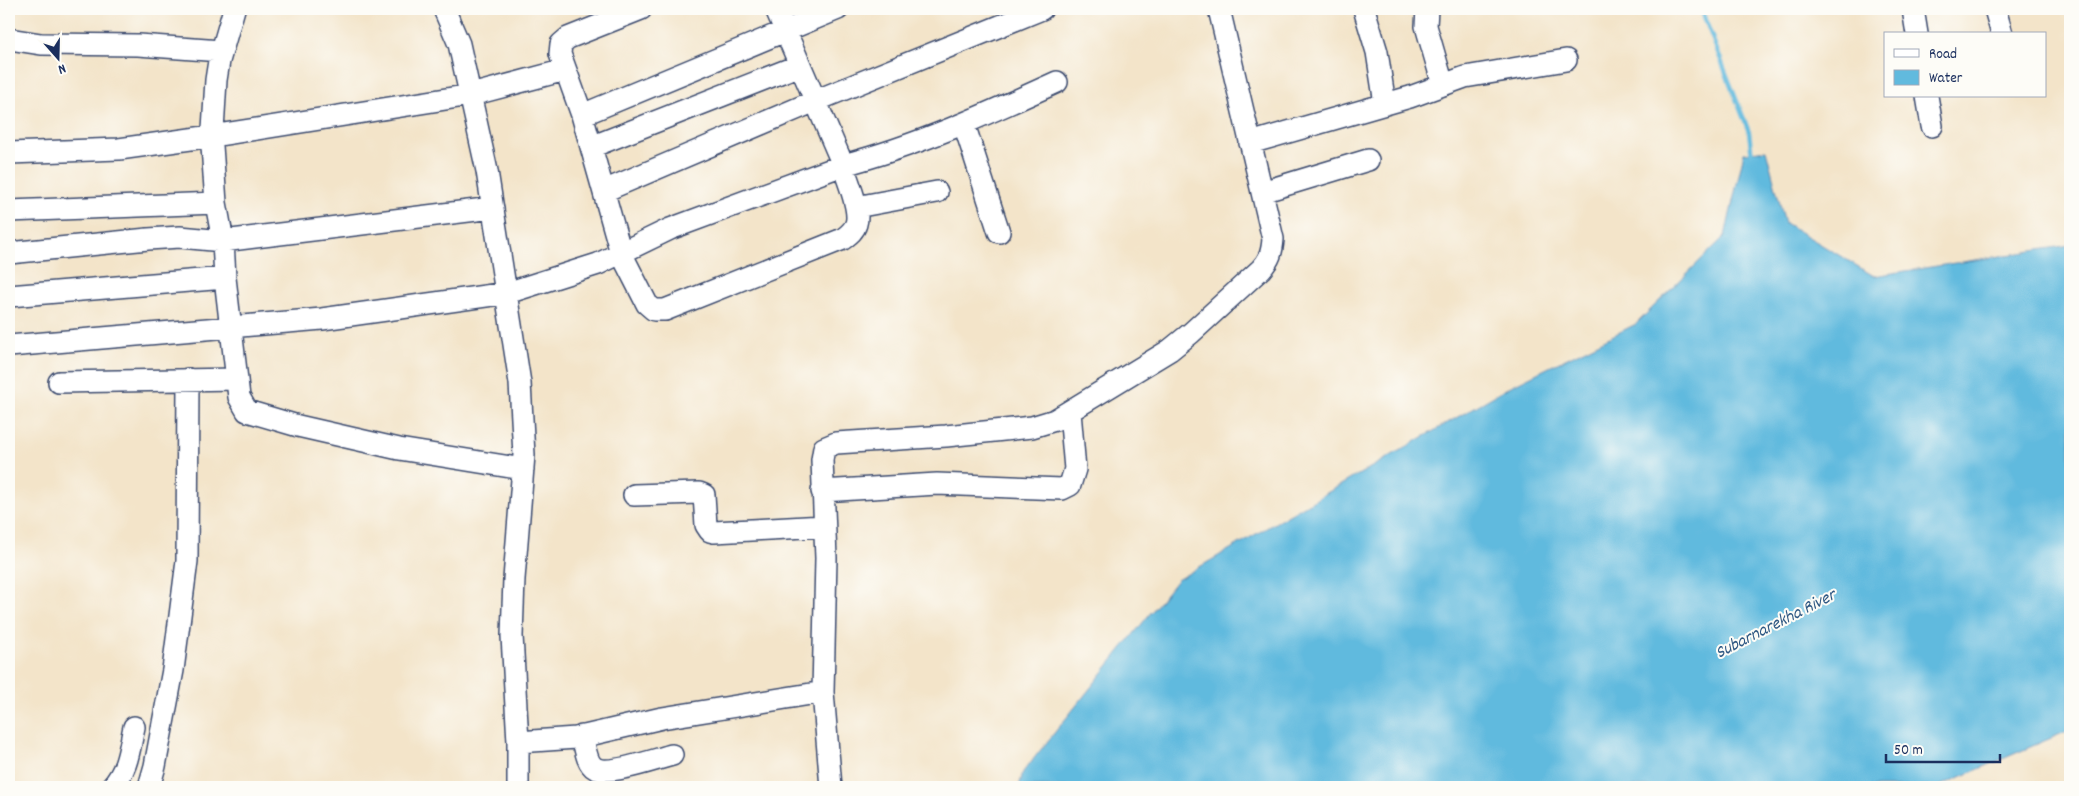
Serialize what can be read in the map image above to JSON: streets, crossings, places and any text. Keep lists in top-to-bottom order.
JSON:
{
  "water": ["Subarnarekha River"],
  "legend": ["Road", "Water"],
  "scale_bar": "50 m",
  "north": "bottom"
}
